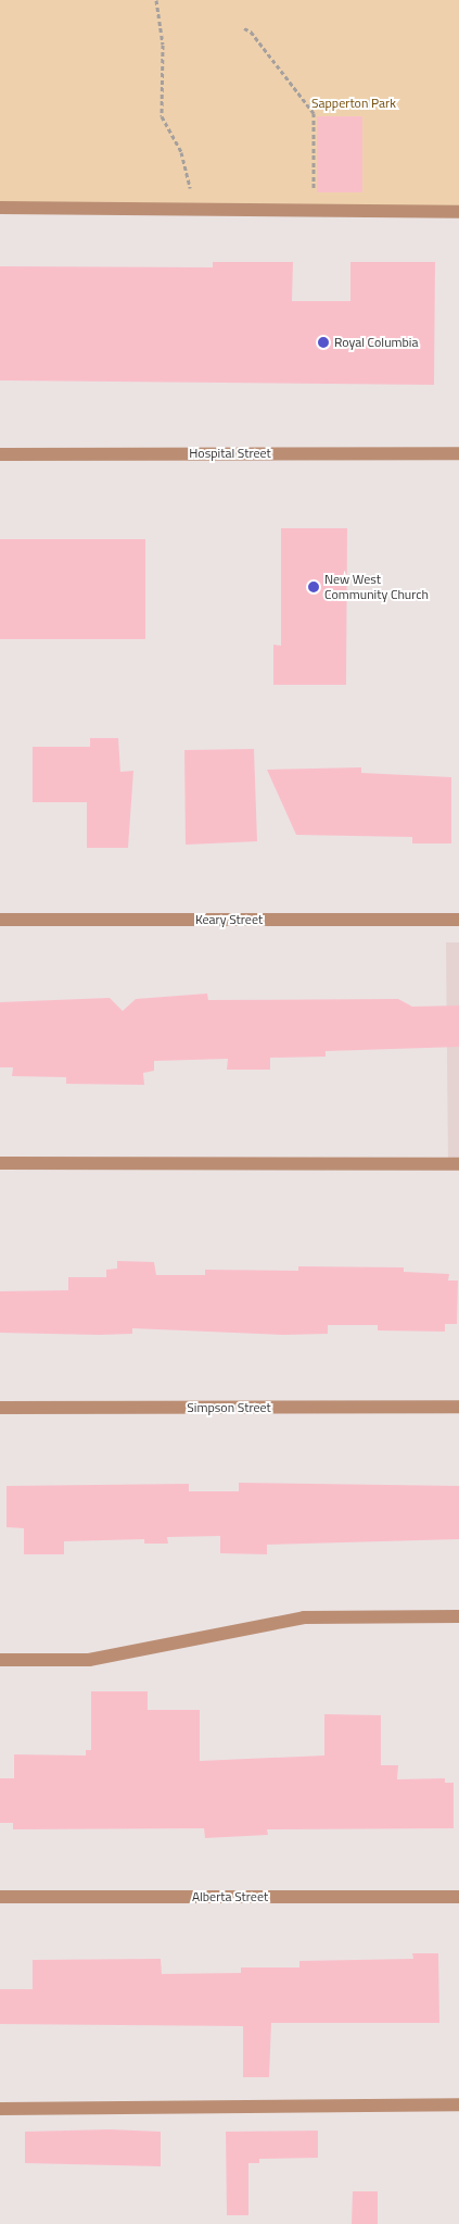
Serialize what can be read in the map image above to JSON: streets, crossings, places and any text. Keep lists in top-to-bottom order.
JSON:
{
  "streets": {
    "street": [
      "Hospital Street",
      "Keary Street",
      "Simpson Street",
      "Alberta Street"
    ]
  },
  "parks": ["Sapperton Park"],
  "places": ["Royal Columbia", "New West Community Church"]
}
